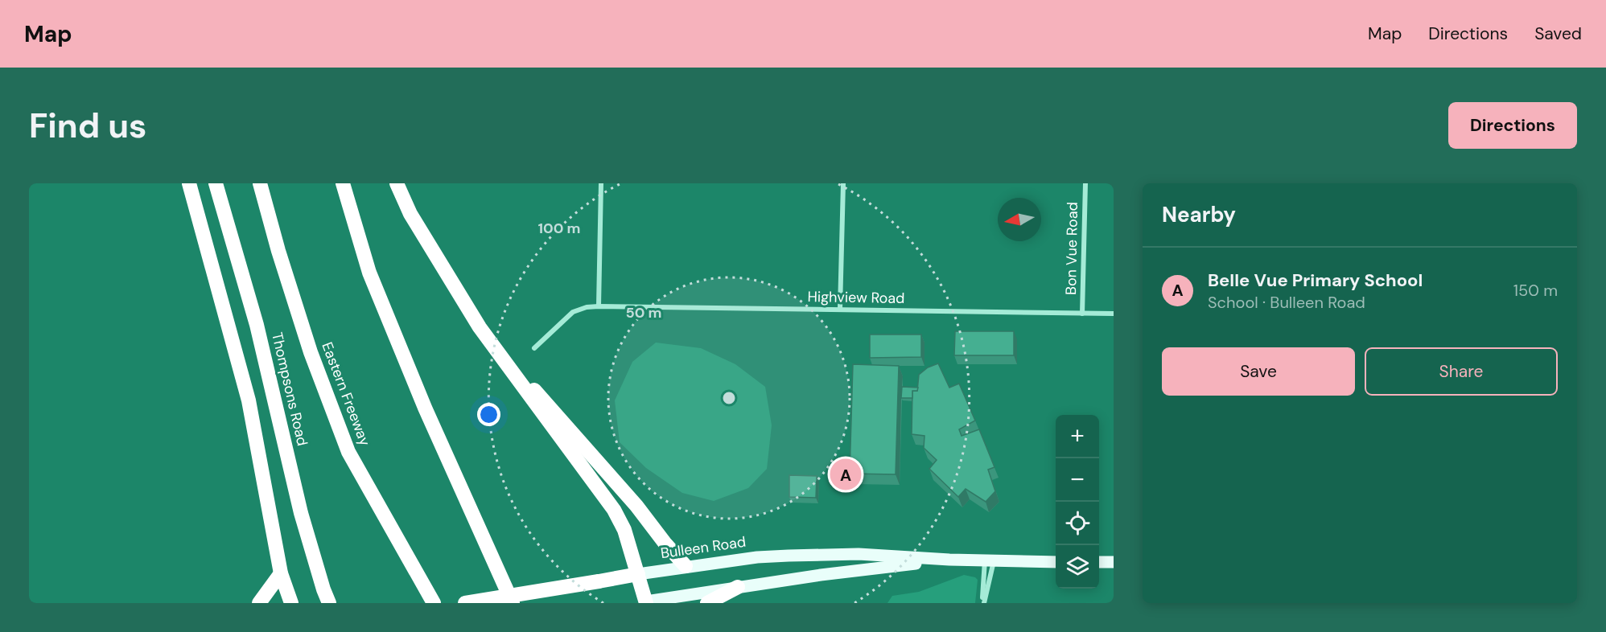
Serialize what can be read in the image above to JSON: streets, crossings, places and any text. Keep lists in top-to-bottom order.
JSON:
{
  "streets": {
    "highway": ["Thompsons Road", "Eastern Freeway", "Bulleen Road"],
    "street": ["Bon Vue Road", "Highview Road"]
  },
  "crossings": [
    ["Bon Vue Road", "Highview Road"]
  ],
  "north": "left",
  "page": {
    "header": "Map",
    "nav": ["Map", "Directions", "Saved"],
    "buttons": [
      "Directions",
      ["Save", "Share"]
    ],
    "title": "Find us",
    "heading": "Nearby",
    "list": [
      {
        "mark": "A",
        "name": "Belle Vue Primary School",
        "note": "School · Bulleen Road",
        "value": "150 m"
      }
    ],
    "map_buttons": ["+", "−"],
    "pins": "A"
  },
  "rings": ["100 m", "50 m"]
}
